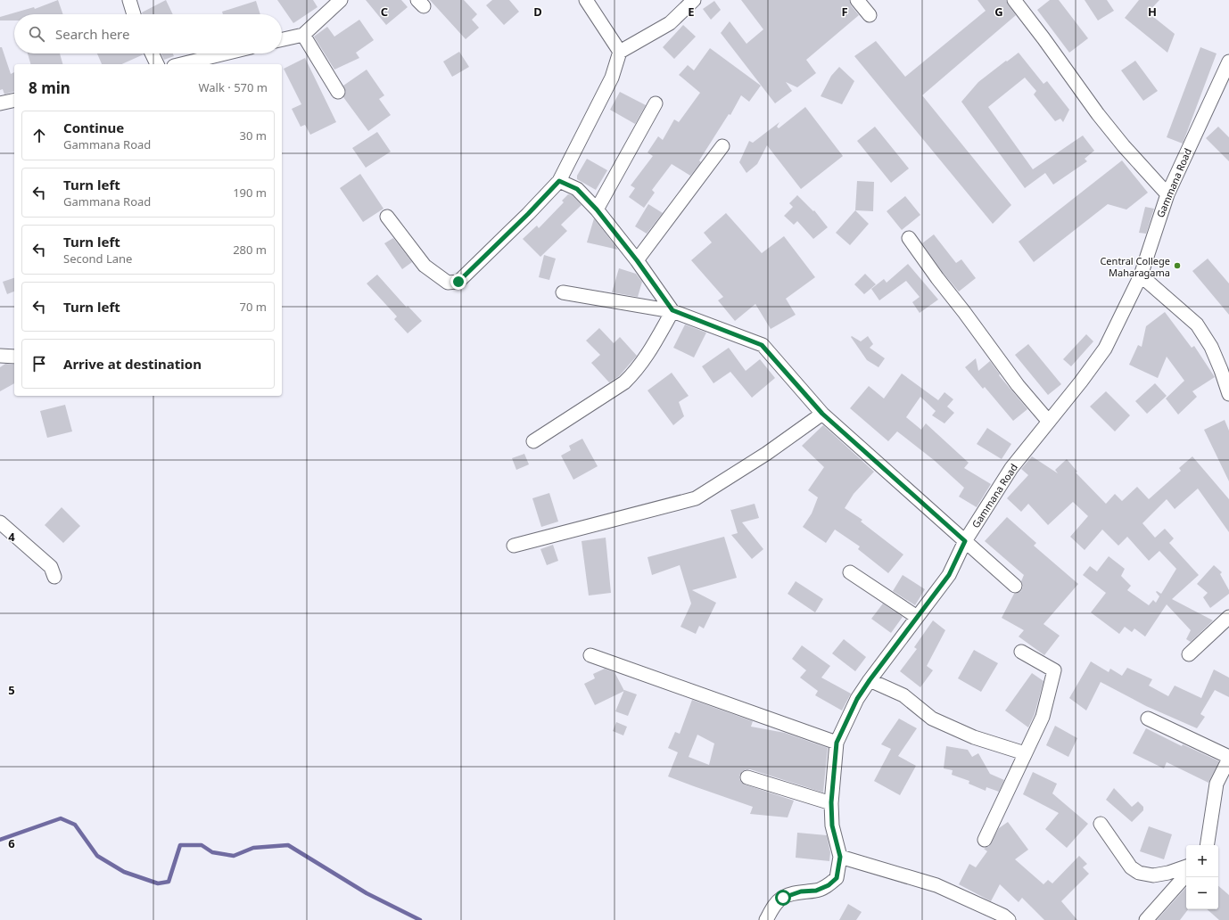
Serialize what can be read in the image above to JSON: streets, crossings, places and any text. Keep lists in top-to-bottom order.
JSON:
{
  "streets": {
    "street": ["Gammana Road"]
  },
  "places": ["Central College Maharagama"],
  "page": {
    "search": "Search here",
    "heading": ["8 min", "Walk · 570 m"],
    "list": [
      ["Continue", "Gammana Road", "30 m"],
      ["Turn left", "Gammana Road", "190 m"],
      ["Turn left", "Second Lane", "280 m"],
      ["Turn left", "70 m"],
      "Arrive at destination"
    ],
    "map_buttons": ["+", "−"]
  },
  "grid": {
    "columns": [
      "C",
      "D",
      "E",
      "F",
      "G",
      "H"
    ],
    "rows": ["4", "5", "6"]
  }
}
